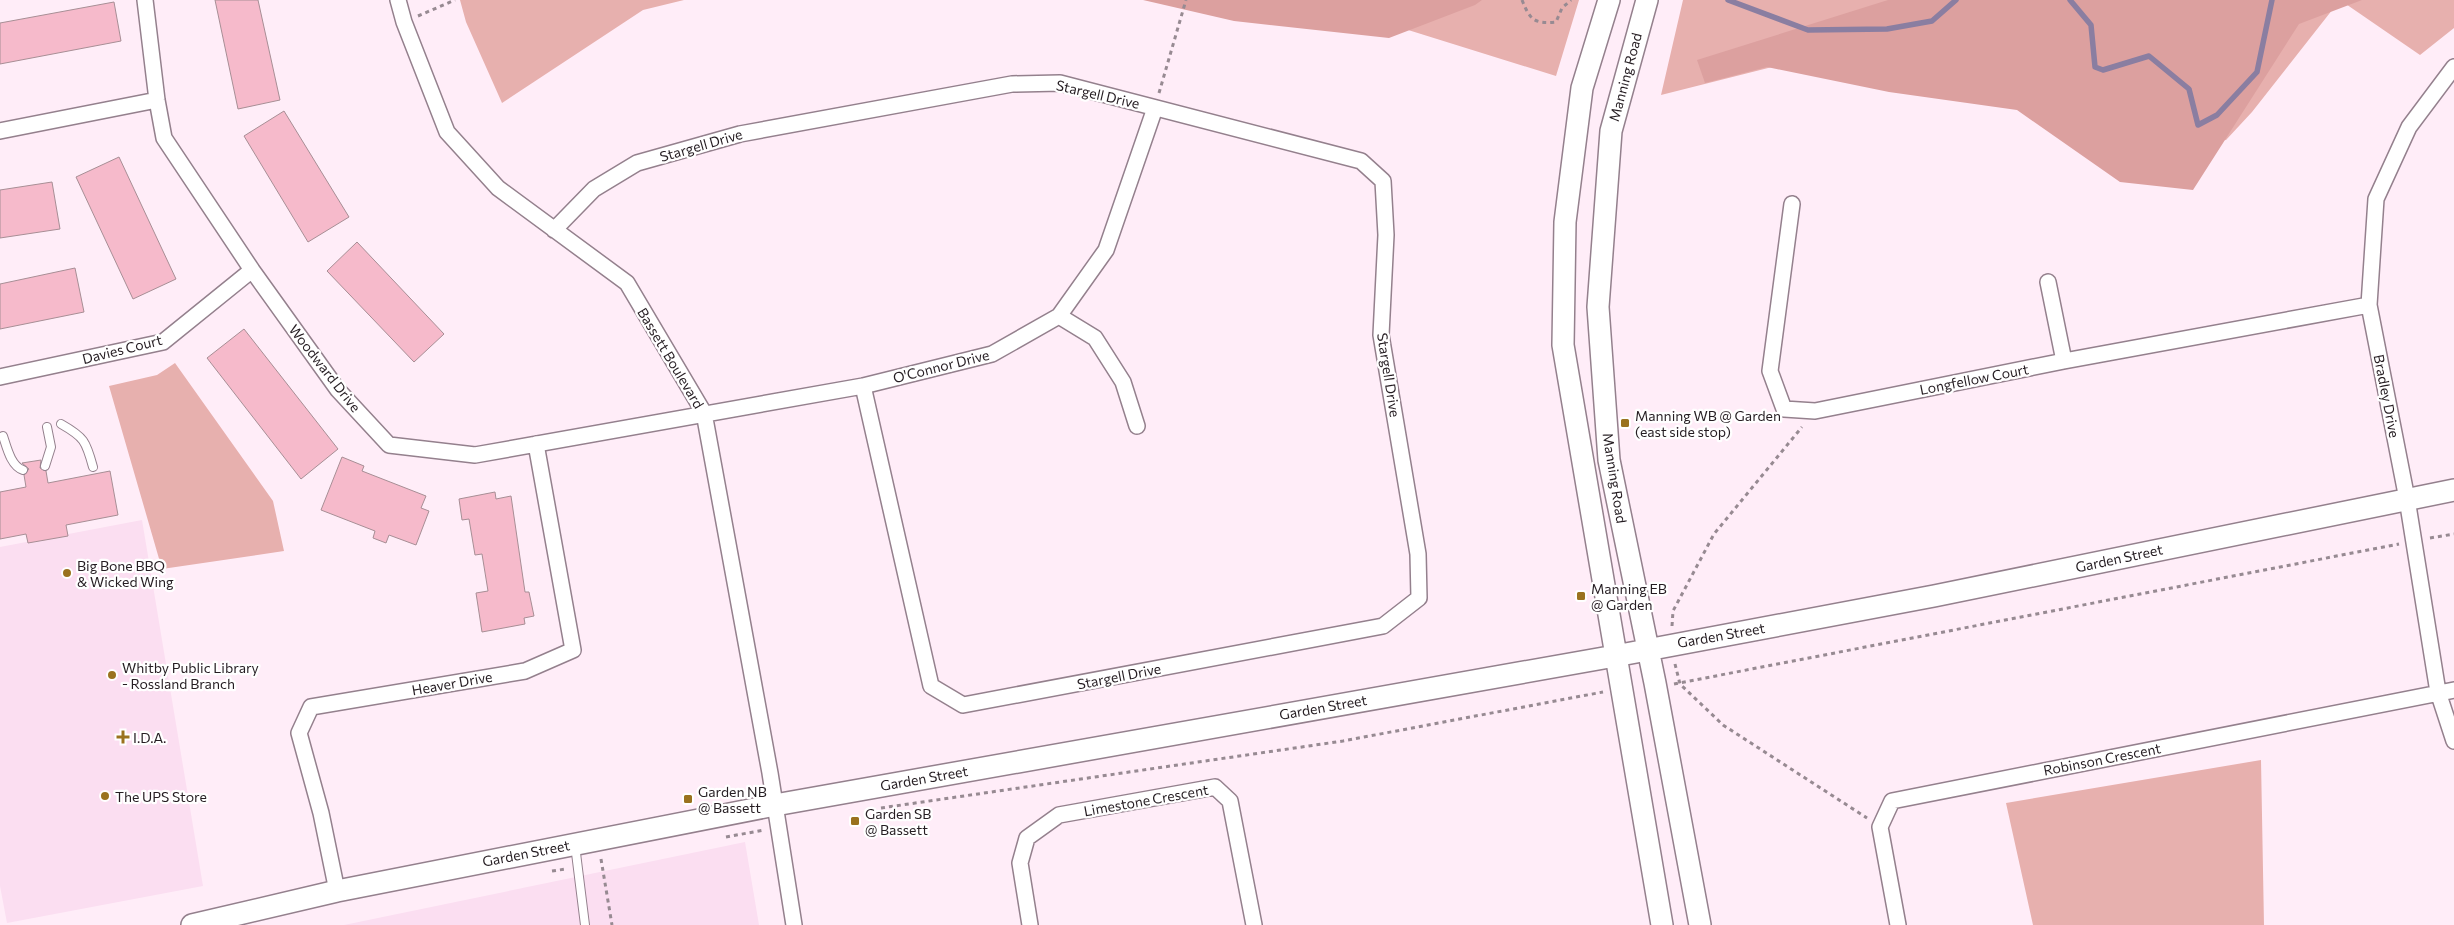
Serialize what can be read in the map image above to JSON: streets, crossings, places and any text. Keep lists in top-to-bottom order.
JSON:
{
  "streets": {
    "street": [
      "Manning Road",
      "Stargell Drive",
      "Davies Court",
      "Bassett Boulevard",
      "O'Connor Drive",
      "Woodward Drive",
      "Longfellow Court",
      "Bradley Drive",
      "Garden Street",
      "Heaver Drive",
      "Robinson Crescent",
      "Limestone Crescent"
    ]
  },
  "crossings": [
    ["Manning Road", "Garden Street"],
    ["Stargell Drive", "Bassett Boulevard"],
    ["Stargell Drive", "O'Connor Drive"],
    ["Davies Court", "Woodward Drive"],
    ["Bassett Boulevard", "O'Connor Drive"],
    ["Bassett Boulevard", "Woodward Drive"],
    ["Bassett Boulevard", "Garden Street"],
    ["O'Connor Drive", "Woodward Drive"],
    ["Woodward Drive", "Heaver Drive"],
    ["Longfellow Court", "Bradley Drive"],
    ["Bradley Drive", "Garden Street"],
    ["Bradley Drive", "Robinson Crescent"],
    ["Garden Street", "Heaver Drive"]
  ],
  "places": {
    "transit": [
      "Manning WB @ Garden (east side stop)",
      "Manning EB @ Garden",
      "Garden NB @ Bassett",
      "Garden SB @ Bassett"
    ],
    "other": ["Big Bone BBQ & Wicked Wing", "Whitby Public Library - Rossland Branch", "The UPS Store"],
    "health": ["I.D.A."]
  }
}
